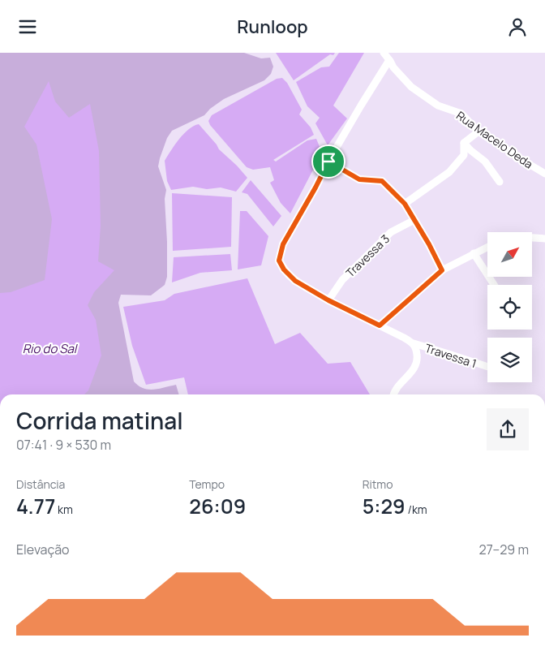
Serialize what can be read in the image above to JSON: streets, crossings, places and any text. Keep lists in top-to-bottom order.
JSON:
{
  "streets": {
    "street": ["Rua Macelo Deda", "Travessa 3", "Travessa 1"]
  },
  "crossings": [
    ["Rua Macelo Deda", "Travessa 1"],
    ["Travessa 3", "Travessa 1"]
  ],
  "water": ["Rio do Sal"],
  "north": "top right",
  "page": {
    "header": "Runloop",
    "heading": ["Corrida matinal", "07:41 · 9 × 530 m"],
    "stats": [
      ["Distância", "4.77 km"],
      ["Tempo", "26:09"],
      ["Ritmo", "5:29 /km"]
    ],
    "chart": ["Elevação", "27–29 m"]
  }
}
